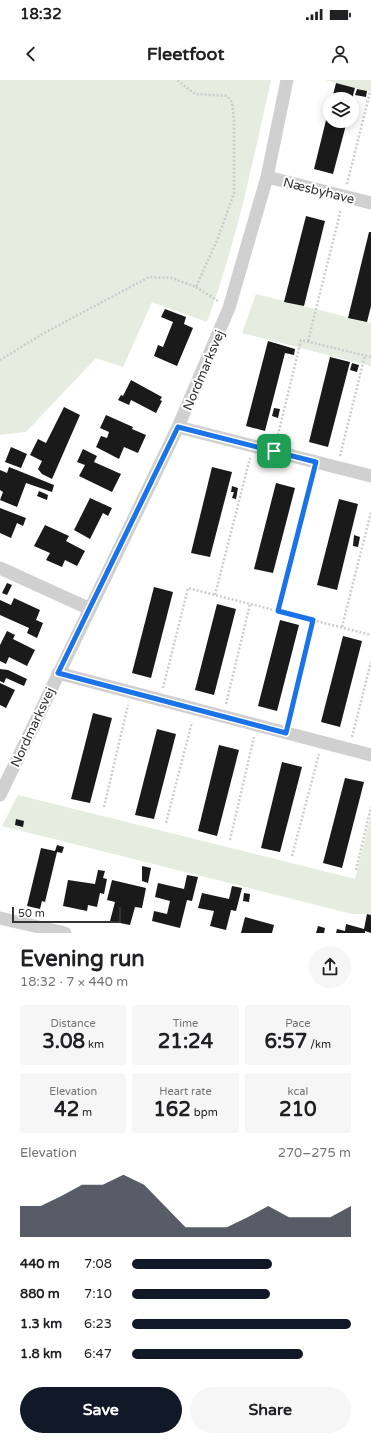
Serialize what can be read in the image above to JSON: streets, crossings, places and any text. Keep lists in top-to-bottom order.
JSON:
{
  "streets": {
    "street": ["Næsbyhave", "Nordmarksvej"]
  },
  "crossings": [
    ["Næsbyhave", "Nordmarksvej"]
  ],
  "scale_bar": "50 m",
  "page": {
    "status": "18:32",
    "header": "Fleetfoot",
    "scale": "50 m",
    "heading": ["Evening run", "18:32 · 7 × 440 m"],
    "stats": [
      ["Distance", "3.08 km"],
      ["Time", "21:24"],
      ["Pace", "6:57 /km"],
      ["Elevation", "42 m"],
      ["Heart rate", "162 bpm"],
      ["kcal", "210"]
    ],
    "chart": ["Elevation", "270–275 m"],
    "list": [
      {
        "name": "440 m",
        "note": "7:08"
      },
      {
        "name": "880 m",
        "note": "7:10"
      },
      {
        "name": "1.3 km",
        "note": "6:23"
      },
      {
        "name": "1.8 km",
        "note": "6:47"
      }
    ],
    "buttons": ["Save", "Share"]
  }
}
